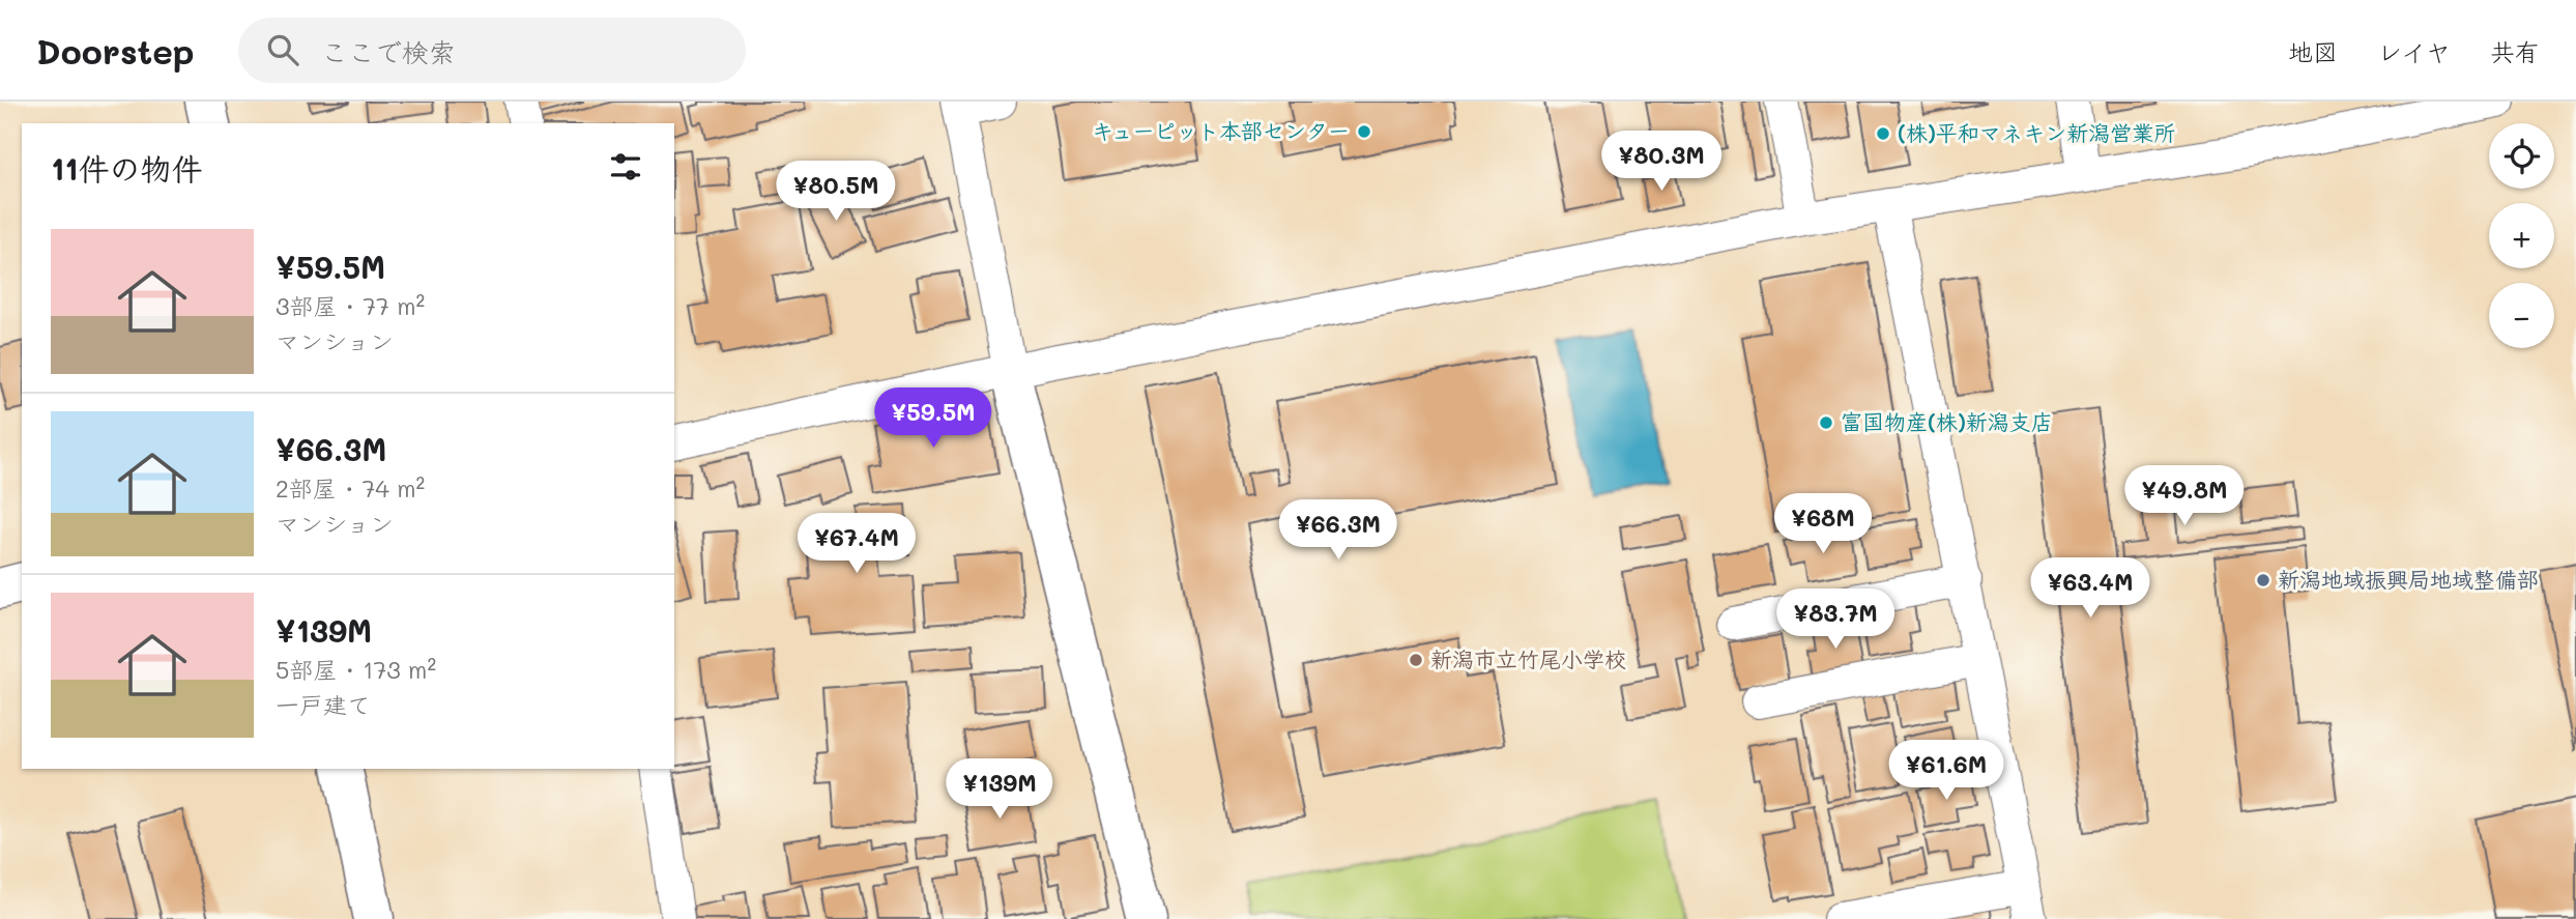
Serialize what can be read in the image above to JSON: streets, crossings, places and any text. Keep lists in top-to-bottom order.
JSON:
{
  "places": [
    "キューピット本部センター",
    "(株)平和マネキン新潟営業所",
    "富国物産(株)新潟支店",
    "新潟地域振興局地域整備部",
    "新潟市立竹尾小学校"
  ],
  "page": {
    "header": "Doorstep",
    "search": "ここで検索",
    "nav": ["地図", "レイヤ", "共有"],
    "map_buttons": ["+", "−"],
    "heading": "11件の物件",
    "price": [
      "¥80.3M",
      "¥80.5M",
      "¥59.5M",
      "¥49.8M",
      "¥68M",
      "¥66.3M",
      "¥67.4M",
      "¥63.4M",
      "¥83.7M",
      "¥61.6M",
      "¥139M"
    ],
    "list": [
      {
        "name": "¥59.5M",
        "note": "3部屋 · 77 m² · マンション"
      },
      {
        "name": "¥66.3M",
        "note": "2部屋 · 74 m² · マンション"
      },
      {
        "name": "¥139M",
        "note": "5部屋 · 173 m² · 一戸建て"
      }
    ]
  }
}
